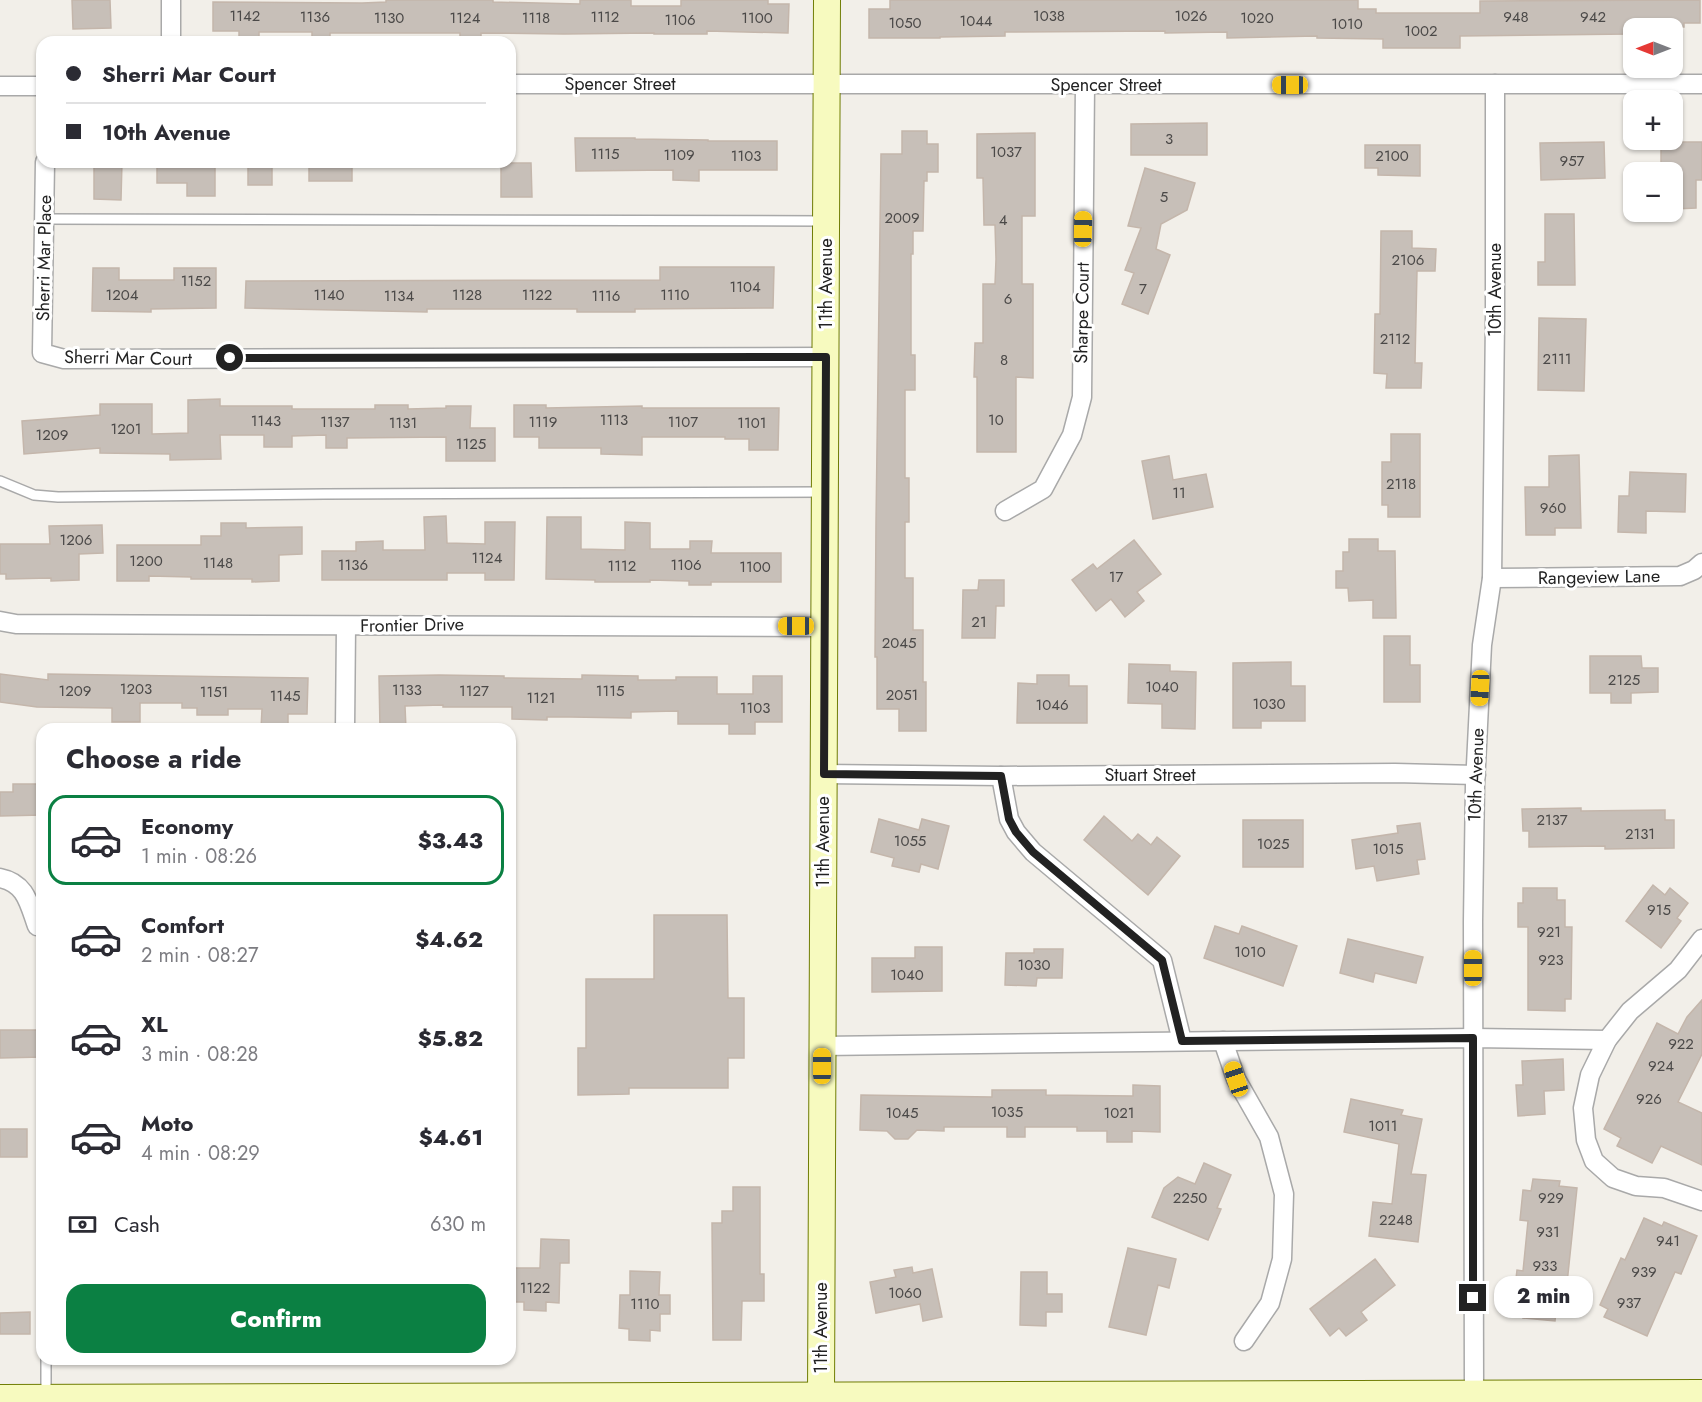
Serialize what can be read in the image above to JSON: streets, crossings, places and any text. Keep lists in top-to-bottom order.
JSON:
{
  "streets": {
    "main road": ["11th Avenue"],
    "street": [
      "Spencer Street",
      "Sherri Mar Place",
      "10th Avenue",
      "Sharpe Court",
      "Sherri Mar Court",
      "Rangeview Lane",
      "Frontier Drive",
      "Stuart Street"
    ]
  },
  "crossings": [
    ["Spencer Street", "11th Avenue"],
    ["Spencer Street", "10th Avenue"],
    ["Spencer Street", "Sharpe Court"],
    ["Sherri Mar Place", "Sherri Mar Court"],
    ["11th Avenue", "Sherri Mar Court"],
    ["11th Avenue", "Frontier Drive"],
    ["11th Avenue", "Stuart Street"],
    ["10th Avenue", "Rangeview Lane"],
    ["10th Avenue", "Stuart Street"]
  ],
  "house_numbers": [
    "1142",
    "1038",
    "1026",
    "1136",
    "1112",
    "948",
    "942",
    "1130",
    "1124",
    "1118",
    "1100",
    "1020",
    "1106",
    "1044",
    "1050",
    "1010",
    "1002",
    "3",
    "1037",
    "1115",
    "1109",
    "1103",
    "2100",
    "957",
    "5",
    "2009",
    "4",
    "2106",
    "1152",
    "1104",
    "7",
    "1204",
    "1140",
    "1128",
    "1122",
    "1110",
    "1134",
    "1116",
    "6",
    "2112",
    "2111",
    "8",
    "1113",
    "10",
    "1143",
    "1137",
    "1119",
    "1107",
    "1131",
    "1101",
    "1201",
    "1209",
    "1125",
    "2118",
    "11",
    "960",
    "1206",
    "1124",
    "1200",
    "1148",
    "1136",
    "1106",
    "1112",
    "1100",
    "17",
    "21",
    "2045",
    "2125",
    "1040",
    "1203",
    "1133",
    "1209",
    "1127",
    "1115",
    "1151",
    "2051",
    "1145",
    "1121",
    "1030",
    "1046",
    "1103",
    "2137",
    "2131",
    "1055",
    "1025",
    "1015",
    "915",
    "921",
    "1010",
    "923",
    "1030",
    "1040",
    "922",
    "924",
    "926",
    "1035",
    "1045",
    "1021",
    "1011",
    "2250",
    "929",
    "2248",
    "931",
    "941",
    "933",
    "939",
    "1122",
    "1060",
    "937",
    "1110"
  ],
  "north": "left",
  "page": {
    "map_buttons": ["+", "−"],
    "banner": ["Sherri Mar Court", "10th Avenue"],
    "heading": "Choose a ride",
    "list": [
      {
        "name": "Economy",
        "note": "1 min · 08:26",
        "value": "$3.43"
      },
      {
        "name": "Comfort",
        "note": "2 min · 08:27",
        "value": "$4.62"
      },
      {
        "name": "XL",
        "note": "3 min · 08:28",
        "value": "$5.82"
      },
      {
        "name": "Moto",
        "note": "4 min · 08:29",
        "value": "$4.61"
      }
    ],
    "pay": ["Cash", "630 m"],
    "buttons": "Confirm",
    "bubble": "2 min"
  }
}
